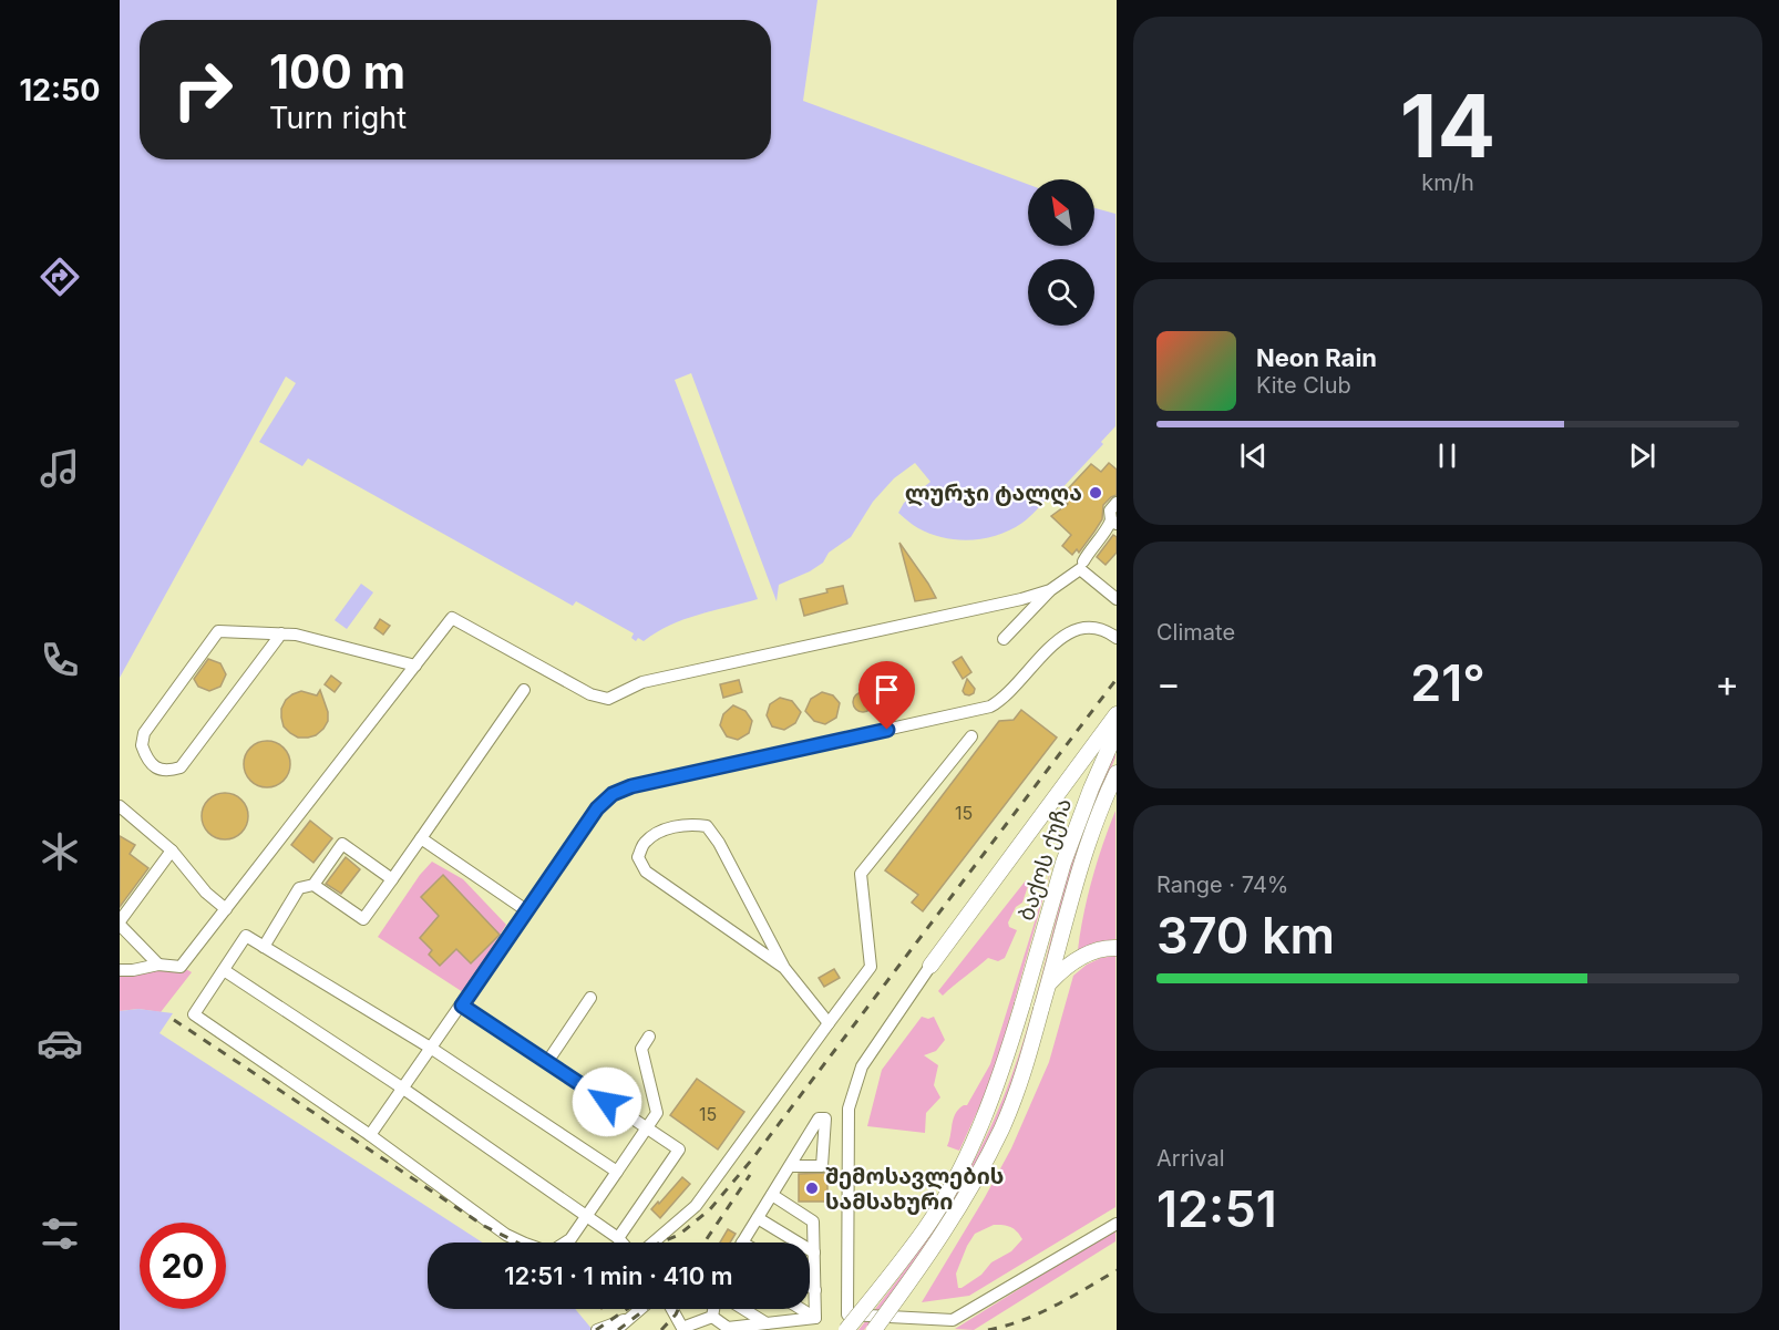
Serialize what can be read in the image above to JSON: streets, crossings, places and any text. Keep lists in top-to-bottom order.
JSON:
{
  "streets": {
    "main road": ["ბაქოს ქუჩა"]
  },
  "places": ["ლურჯი ტალღა", "შემოსავლების სამსახური"],
  "house_numbers": ["15", "15"],
  "north": "top left",
  "page": {
    "tabs": "12:50",
    "tile": [
      ["14", "km/h"],
      "Climate",
      ["Range · 74%", "370 km"],
      ["Arrival", "12:51"]
    ],
    "turn": ["100 m", "Turn right"],
    "song": ["Neon Rain", "Kite Club"],
    "heat": ["−", "21°", "+"],
    "limit": "20",
    "trip": "12:51 · 1 min · 410 m"
  }
}
